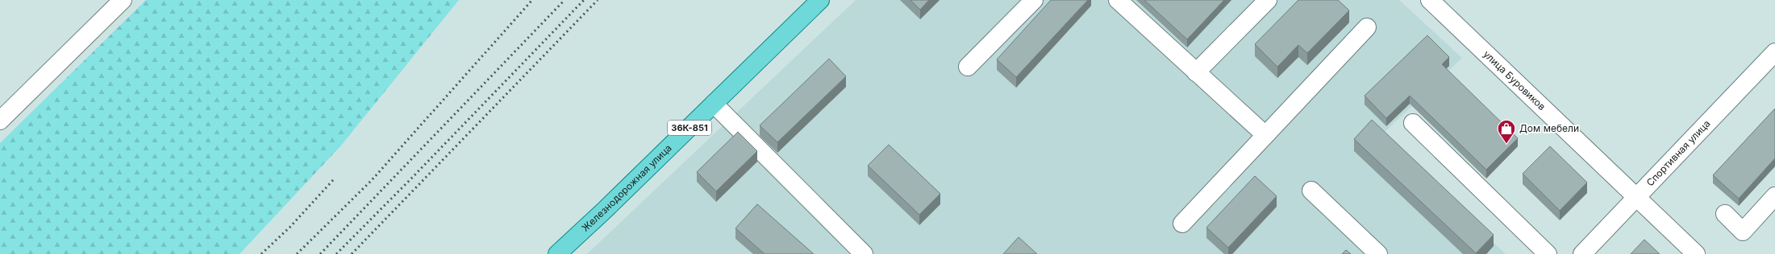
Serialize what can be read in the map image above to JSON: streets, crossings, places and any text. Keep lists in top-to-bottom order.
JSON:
{
  "streets": {
    "main road": ["36К-851", "Железнодорожная улица"],
    "street": ["улица Буровиков", "Спортивная улица"]
  },
  "crossings": [
    ["улица Буровиков", "Спортивная улица"]
  ],
  "places": {
    "shop": ["Дом мебели"]
  }
}
